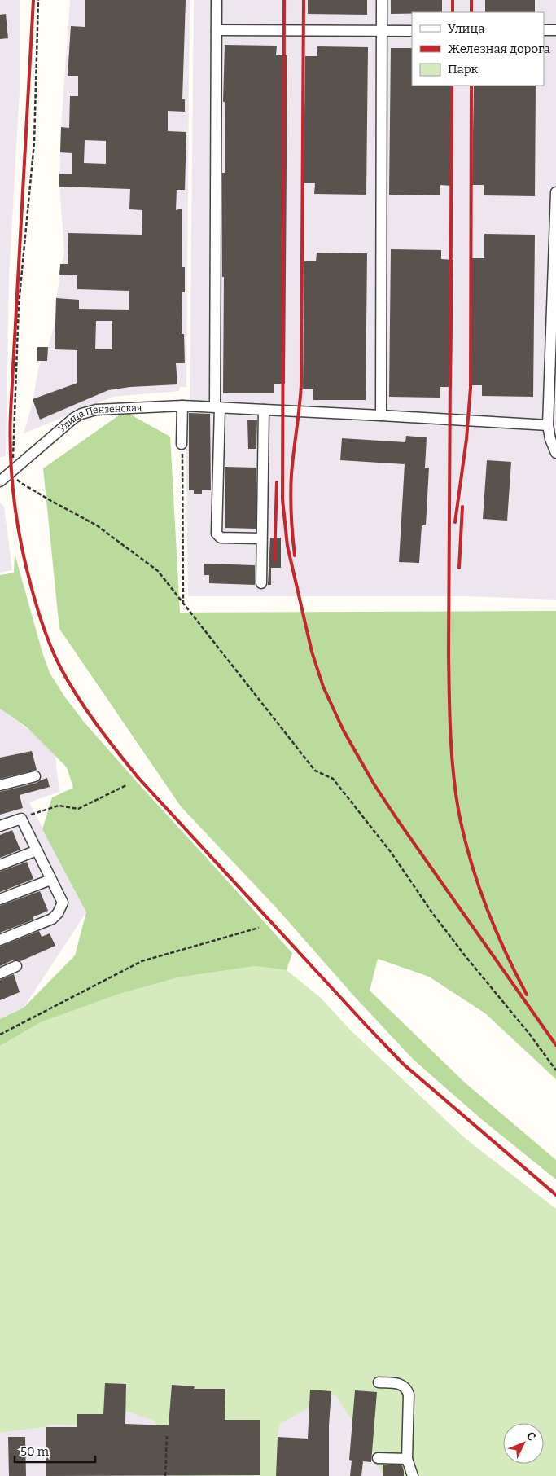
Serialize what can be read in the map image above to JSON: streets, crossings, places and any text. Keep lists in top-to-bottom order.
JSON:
{
  "streets": {
    "street": ["Улица Пензенская"]
  },
  "legend": ["Улица", "Железная дорога", "Парк"],
  "scale_bar": "50 m",
  "north": "top right"
}
